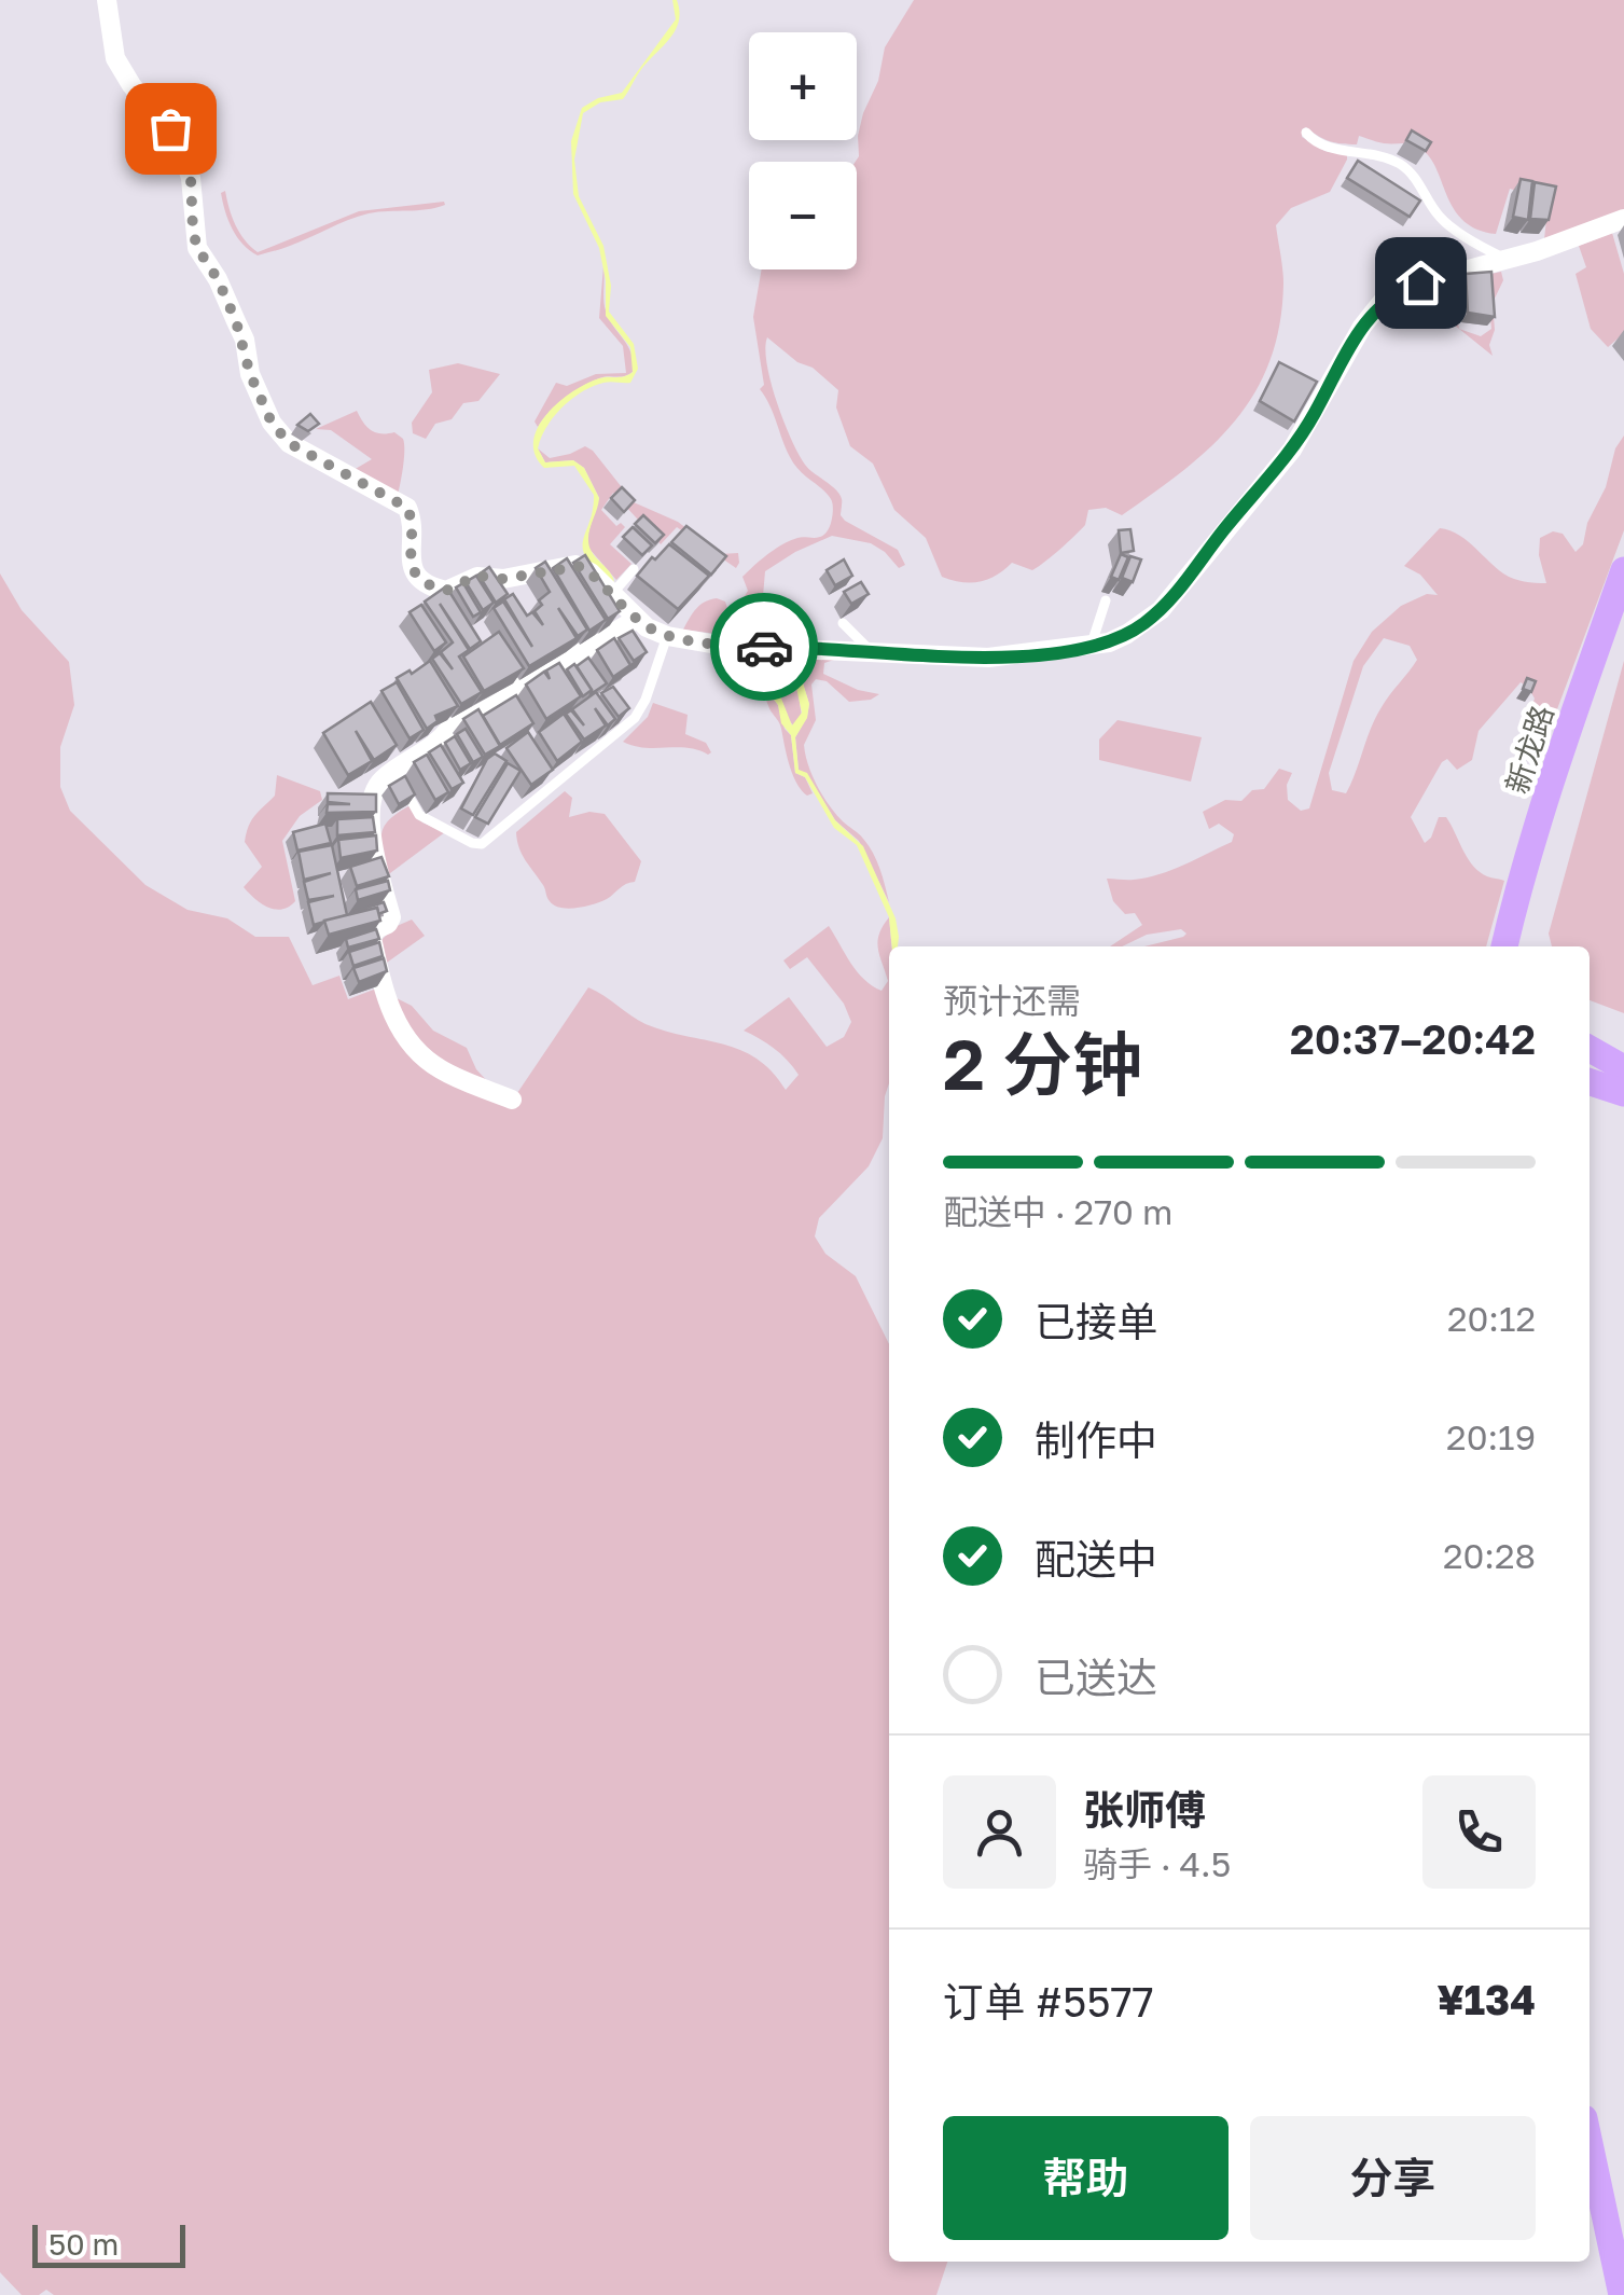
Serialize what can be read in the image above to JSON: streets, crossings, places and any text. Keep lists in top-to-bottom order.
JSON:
{
  "streets": {
    "main road": ["新龙路"]
  },
  "scale_bar": "50 m",
  "page": {
    "map_buttons": ["+", "−"],
    "heading": ["2 分钟", "预计还需", "20:37–20:42"],
    "panel": [
      "张师傅",
      "骑手 · 4.5",
      "订单 #5577",
      "¥134"
    ],
    "bar": "配送中 · 270 m",
    "list": [
      ["已接单", "20:12"],
      ["制作中", "20:19"],
      ["配送中", "20:28"],
      "已送达"
    ],
    "buttons": ["帮助", "分享"],
    "scale": "50 m"
  }
}
